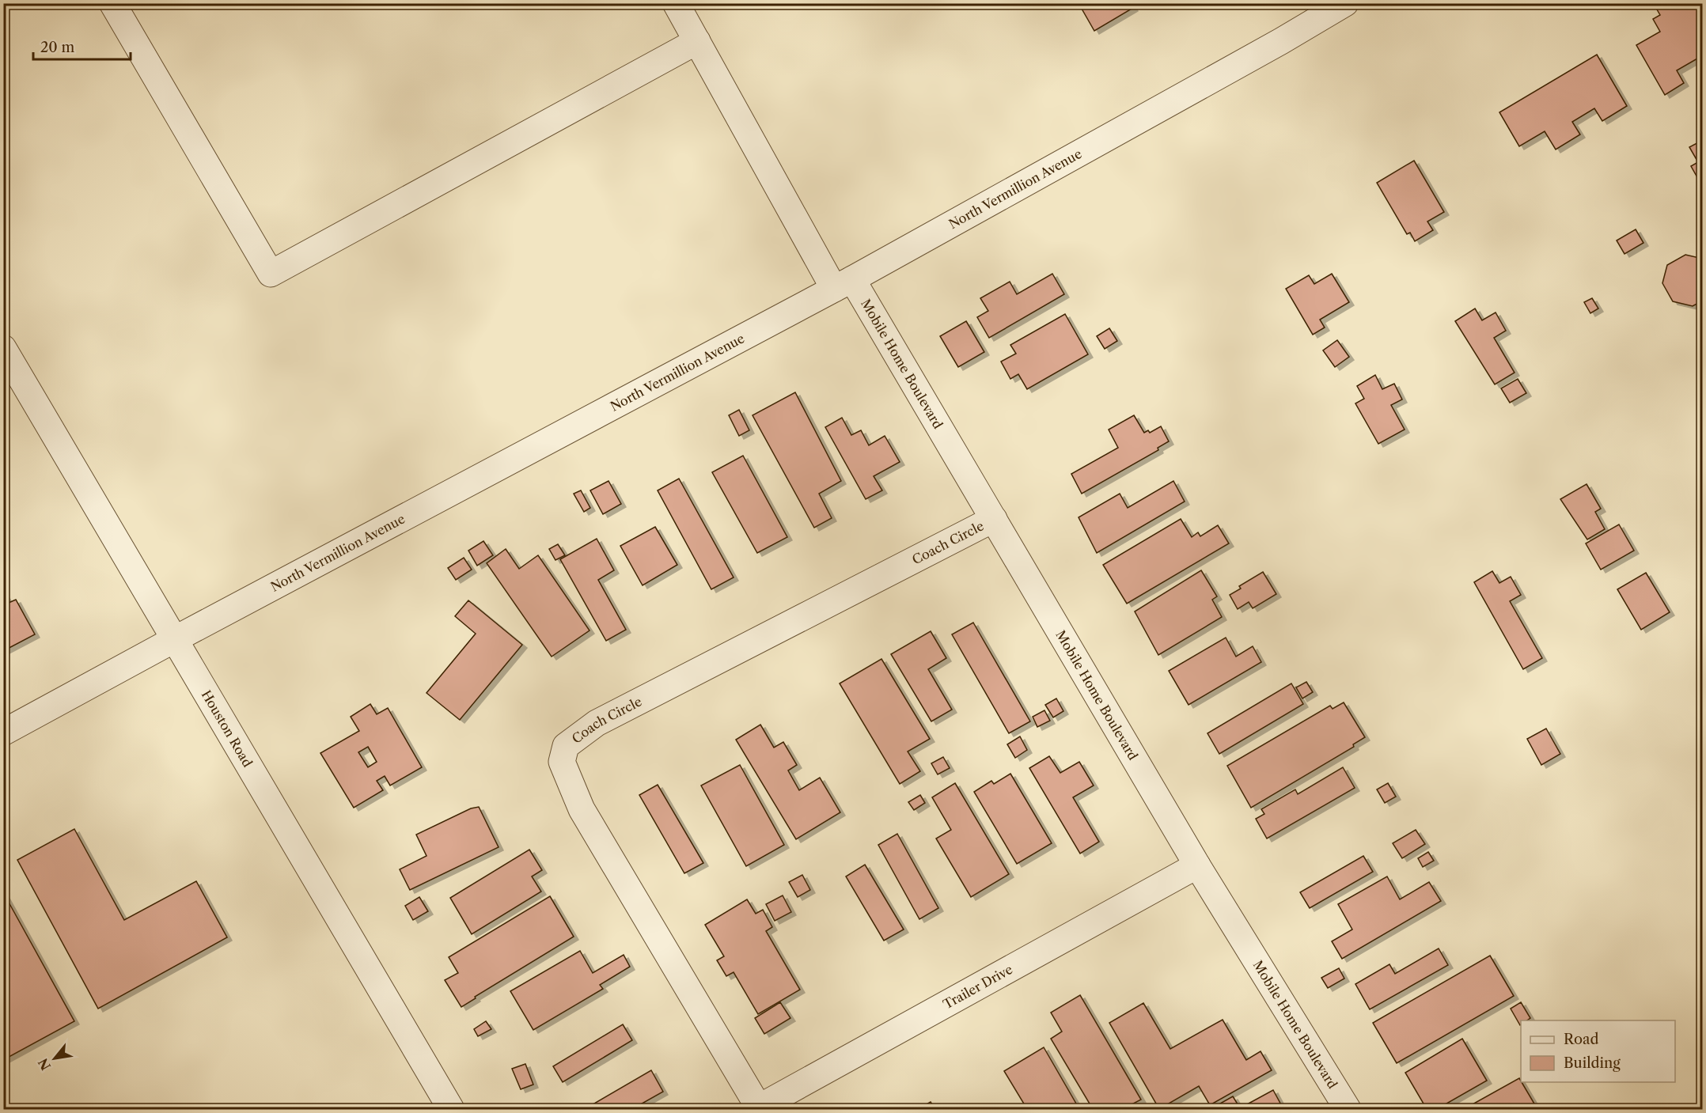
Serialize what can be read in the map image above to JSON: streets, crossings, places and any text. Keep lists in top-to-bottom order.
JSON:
{
  "streets": {
    "street": [
      "North Vermillion Avenue",
      "Mobile Home Boulevard",
      "Coach Circle",
      "Houston Road",
      "Trailer Drive"
    ]
  },
  "crossings": [
    ["North Vermillion Avenue", "Mobile Home Boulevard"],
    ["North Vermillion Avenue", "Houston Road"],
    ["Mobile Home Boulevard", "Coach Circle"],
    ["Mobile Home Boulevard", "Trailer Drive"],
    ["Coach Circle", "Trailer Drive"]
  ],
  "legend": ["Road", "Building"],
  "scale_bar": "20 m",
  "north": "bottom left"
}
